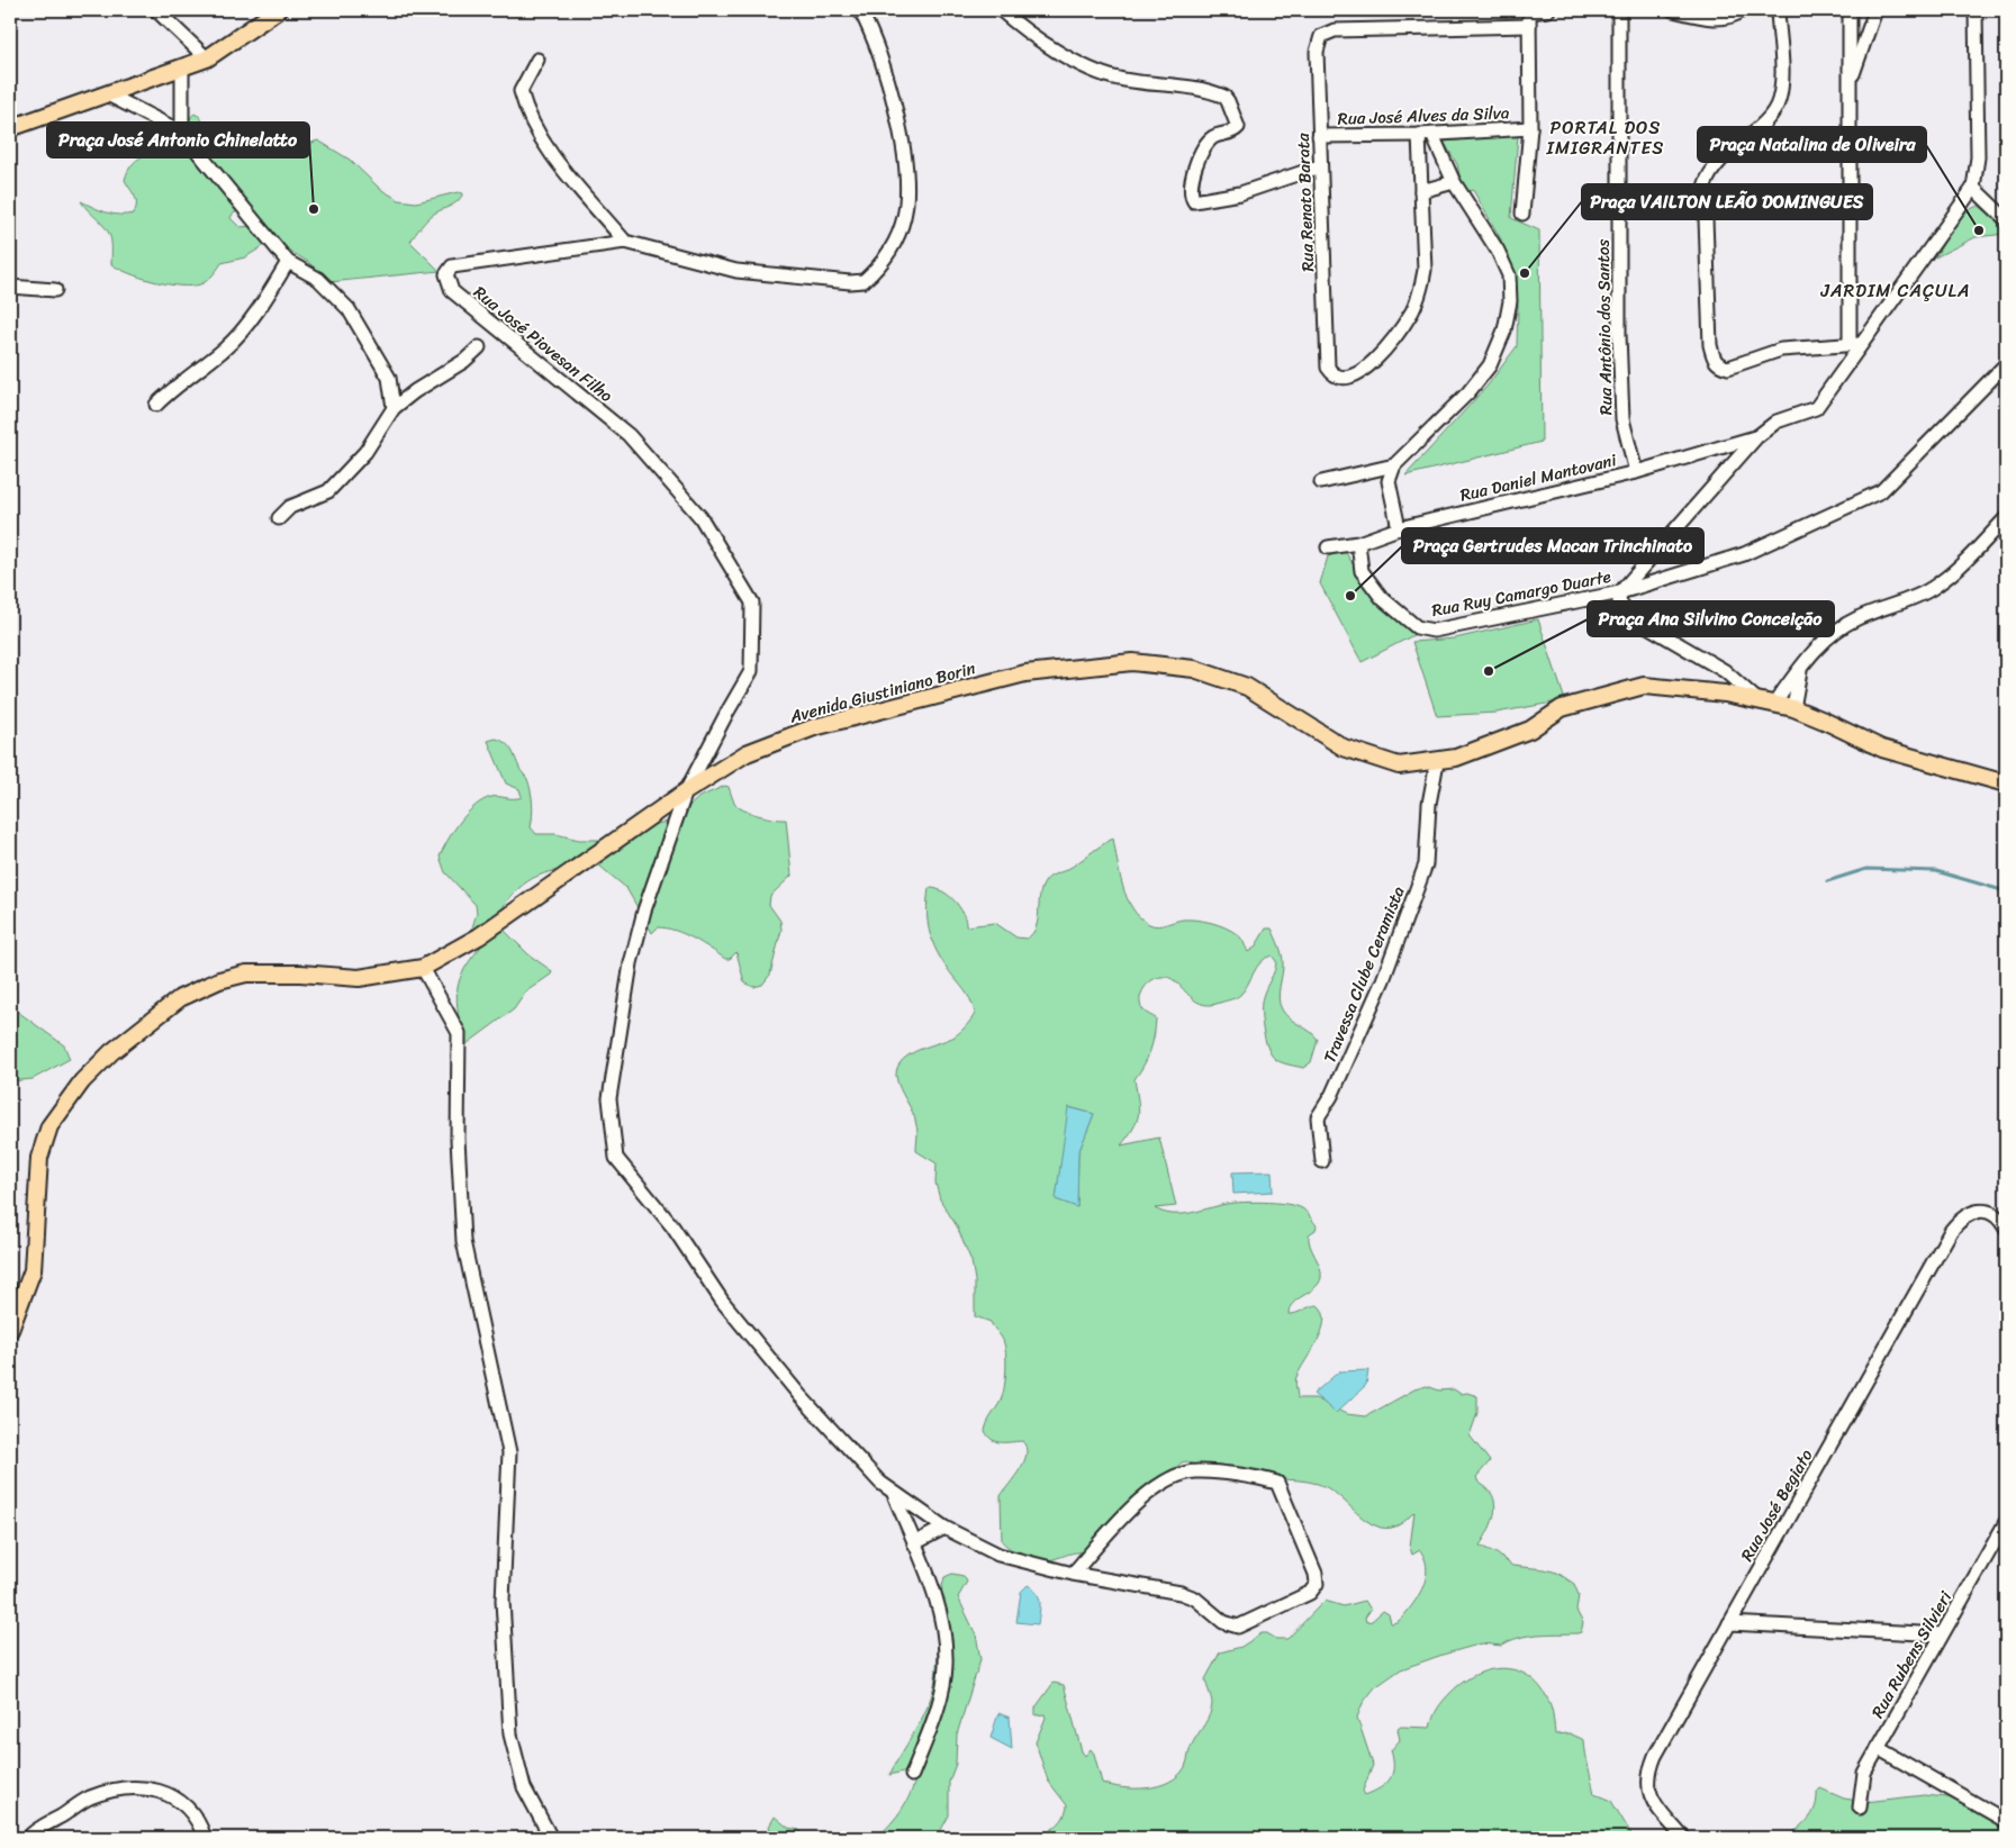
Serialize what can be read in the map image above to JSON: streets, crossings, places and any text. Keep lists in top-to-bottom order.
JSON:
{
  "streets": {
    "main road": ["Avenida Giustiniano Borin"],
    "street": [
      "Rua José Alves da Silva",
      "Rua Renato Barata",
      "Rua Antônio dos Santos",
      "Rua José Piovesan Filho",
      "Rua Daniel Mantovani",
      "Rua Ruy Camargo Duarte",
      "Travessa Clube Ceramista",
      "Rua José Begiato",
      "Rua Rubens Silvieri"
    ]
  },
  "crossings": [
    ["Rua José Alves da Silva", "Rua Renato Barata"],
    ["Rua Antônio dos Santos", "Rua Daniel Mantovani"],
    ["Rua José Piovesan Filho", "Avenida Giustiniano Borin"],
    ["Rua Daniel Mantovani", "Rua Ruy Camargo Duarte"],
    ["Avenida Giustiniano Borin", "Travessa Clube Ceramista"]
  ],
  "districts": ["PORTAL DOS IMIGRANTES", "JARDIM CAÇULA"],
  "places": [
    "Praça José Antonio Chinelatto",
    "Praça Natalina de Oliveira",
    "Praça VAILTON LEÃO DOMINGUES",
    "Praça Gertrudes Macan Trinchinato",
    "Praça Ana Silvino Conceição"
  ]
}
